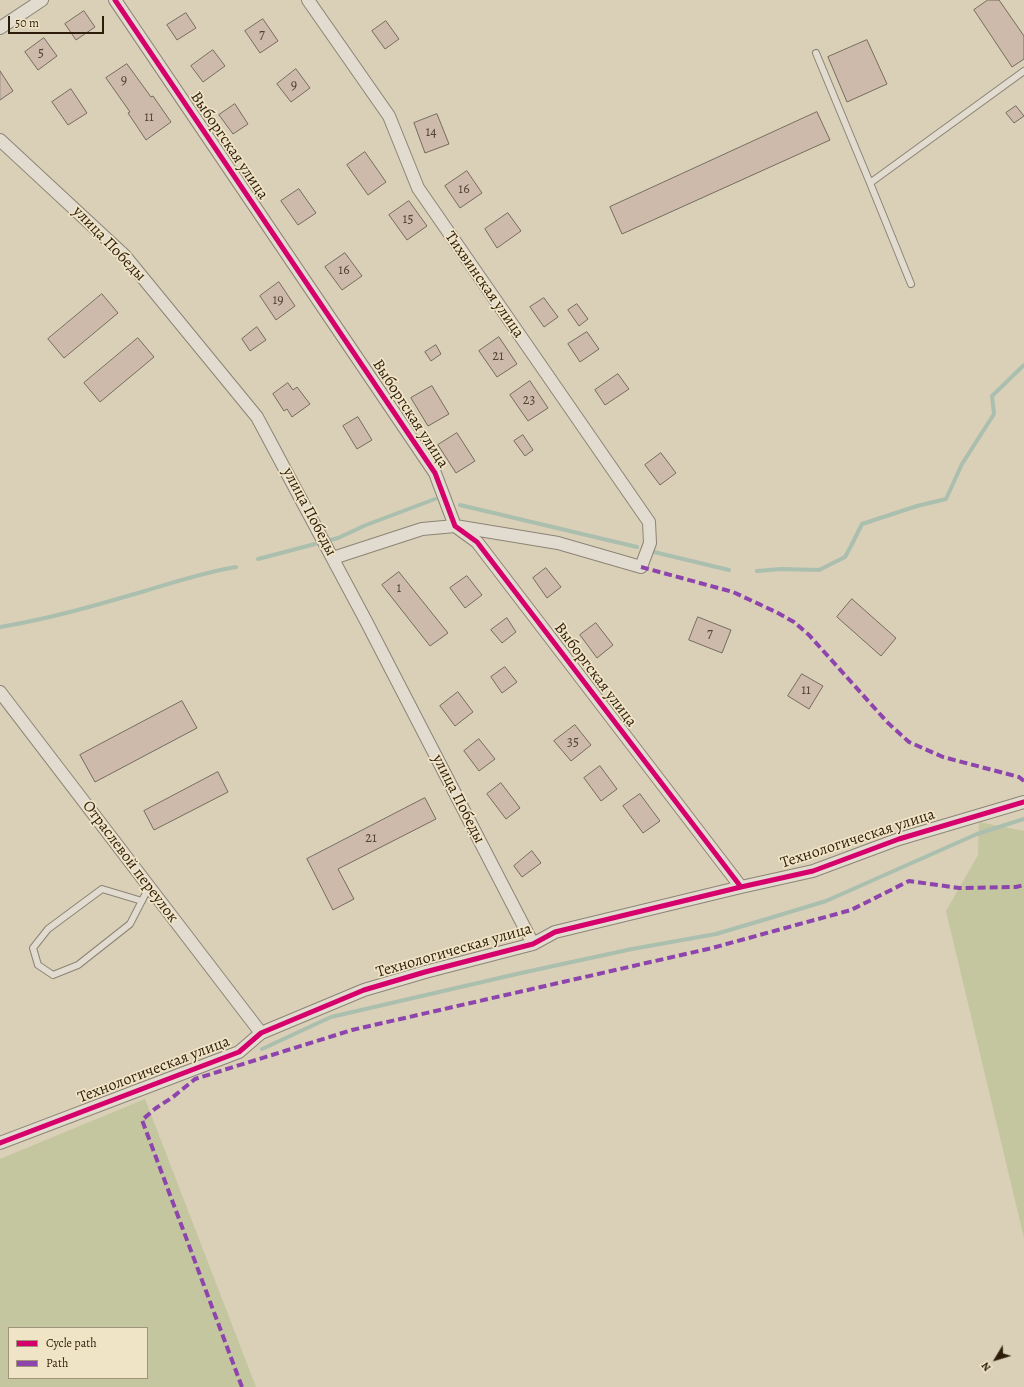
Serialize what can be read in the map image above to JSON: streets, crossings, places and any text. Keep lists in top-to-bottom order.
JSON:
{
  "streets": {
    "street": [
      "Выборгская улица",
      "улица Победы",
      "Тихвинская улица",
      "Технологическая улица",
      "Отраслевой переулок"
    ]
  },
  "crossings": [
    ["Выборгская улица", "Тихвинская улица"],
    ["Выборгская улица", "Технологическая улица"],
    ["улица Победы", "Технологическая улица"],
    ["Технологическая улица", "Отраслевой переулок"]
  ],
  "house_numbers": [
    "7",
    "5",
    "9",
    "9",
    "11",
    "14",
    "16",
    "15",
    "16",
    "19",
    "21",
    "23",
    "1",
    "7",
    "11",
    "35",
    "21"
  ],
  "legend": ["Cycle path", "Path"],
  "scale_bar": "50 m",
  "north": "bottom left"
}
